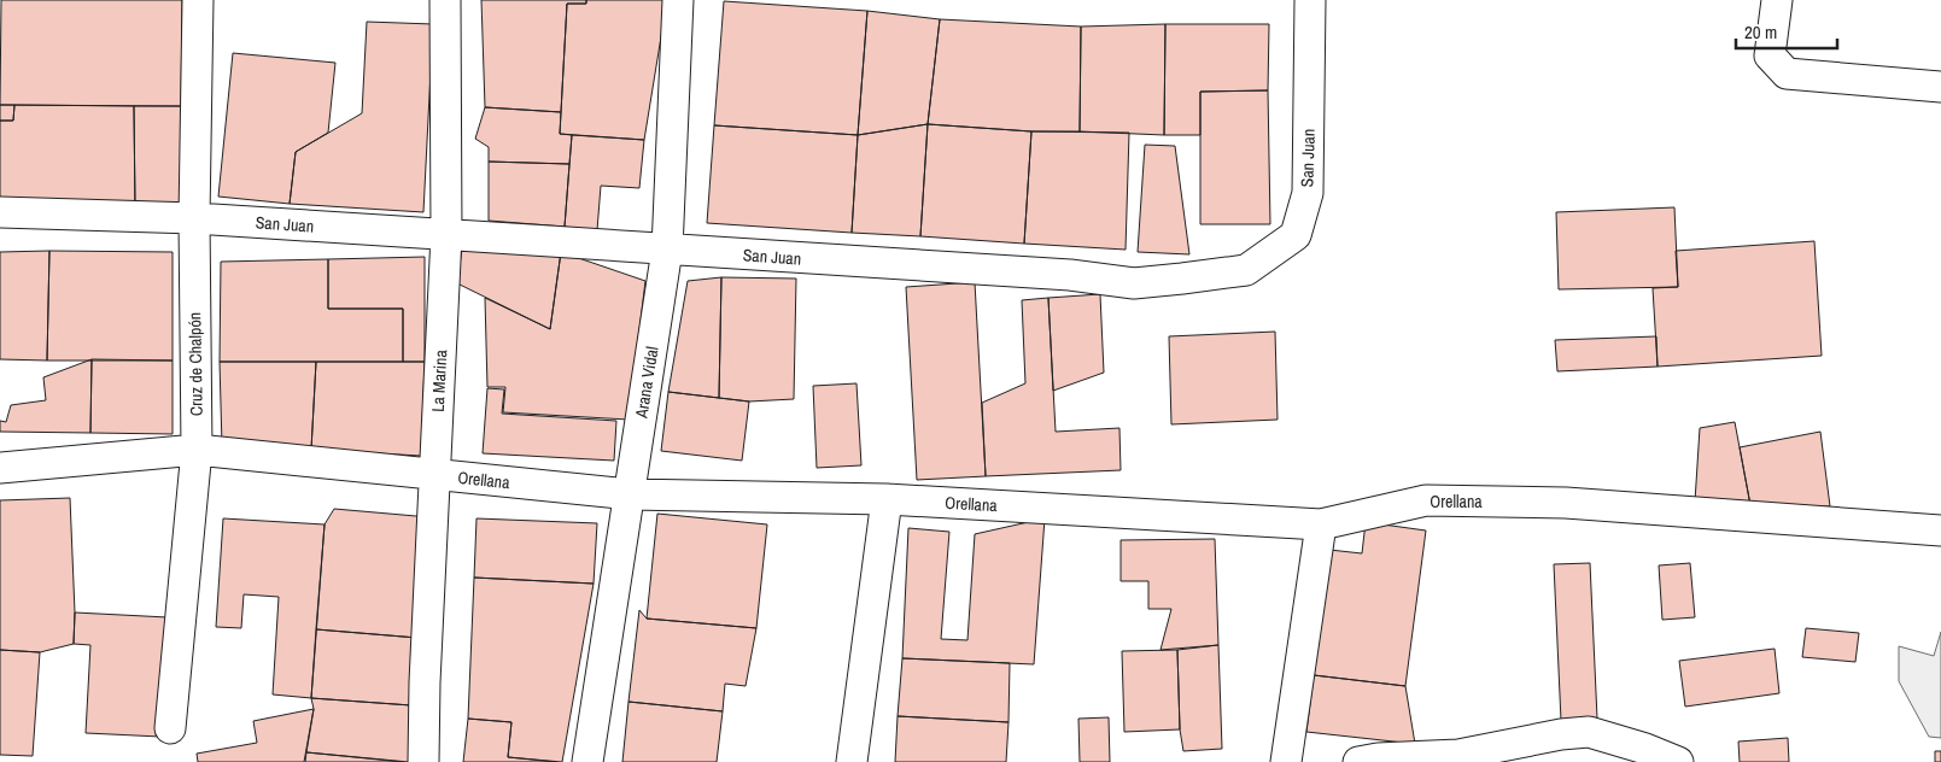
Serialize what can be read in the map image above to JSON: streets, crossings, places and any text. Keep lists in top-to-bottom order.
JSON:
{
  "streets": {
    "street": [
      "San Juan",
      "Cruz de Chalpón",
      "La Marina",
      "Arana Vidal",
      "Orellana"
    ]
  },
  "crossings": [
    ["San Juan", "Cruz de Chalpón"],
    ["San Juan", "La Marina"],
    ["San Juan", "Arana Vidal"],
    ["Cruz de Chalpón", "Orellana"],
    ["La Marina", "Orellana"],
    ["Arana Vidal", "Orellana"]
  ],
  "scale_bar": "20 m"
}
